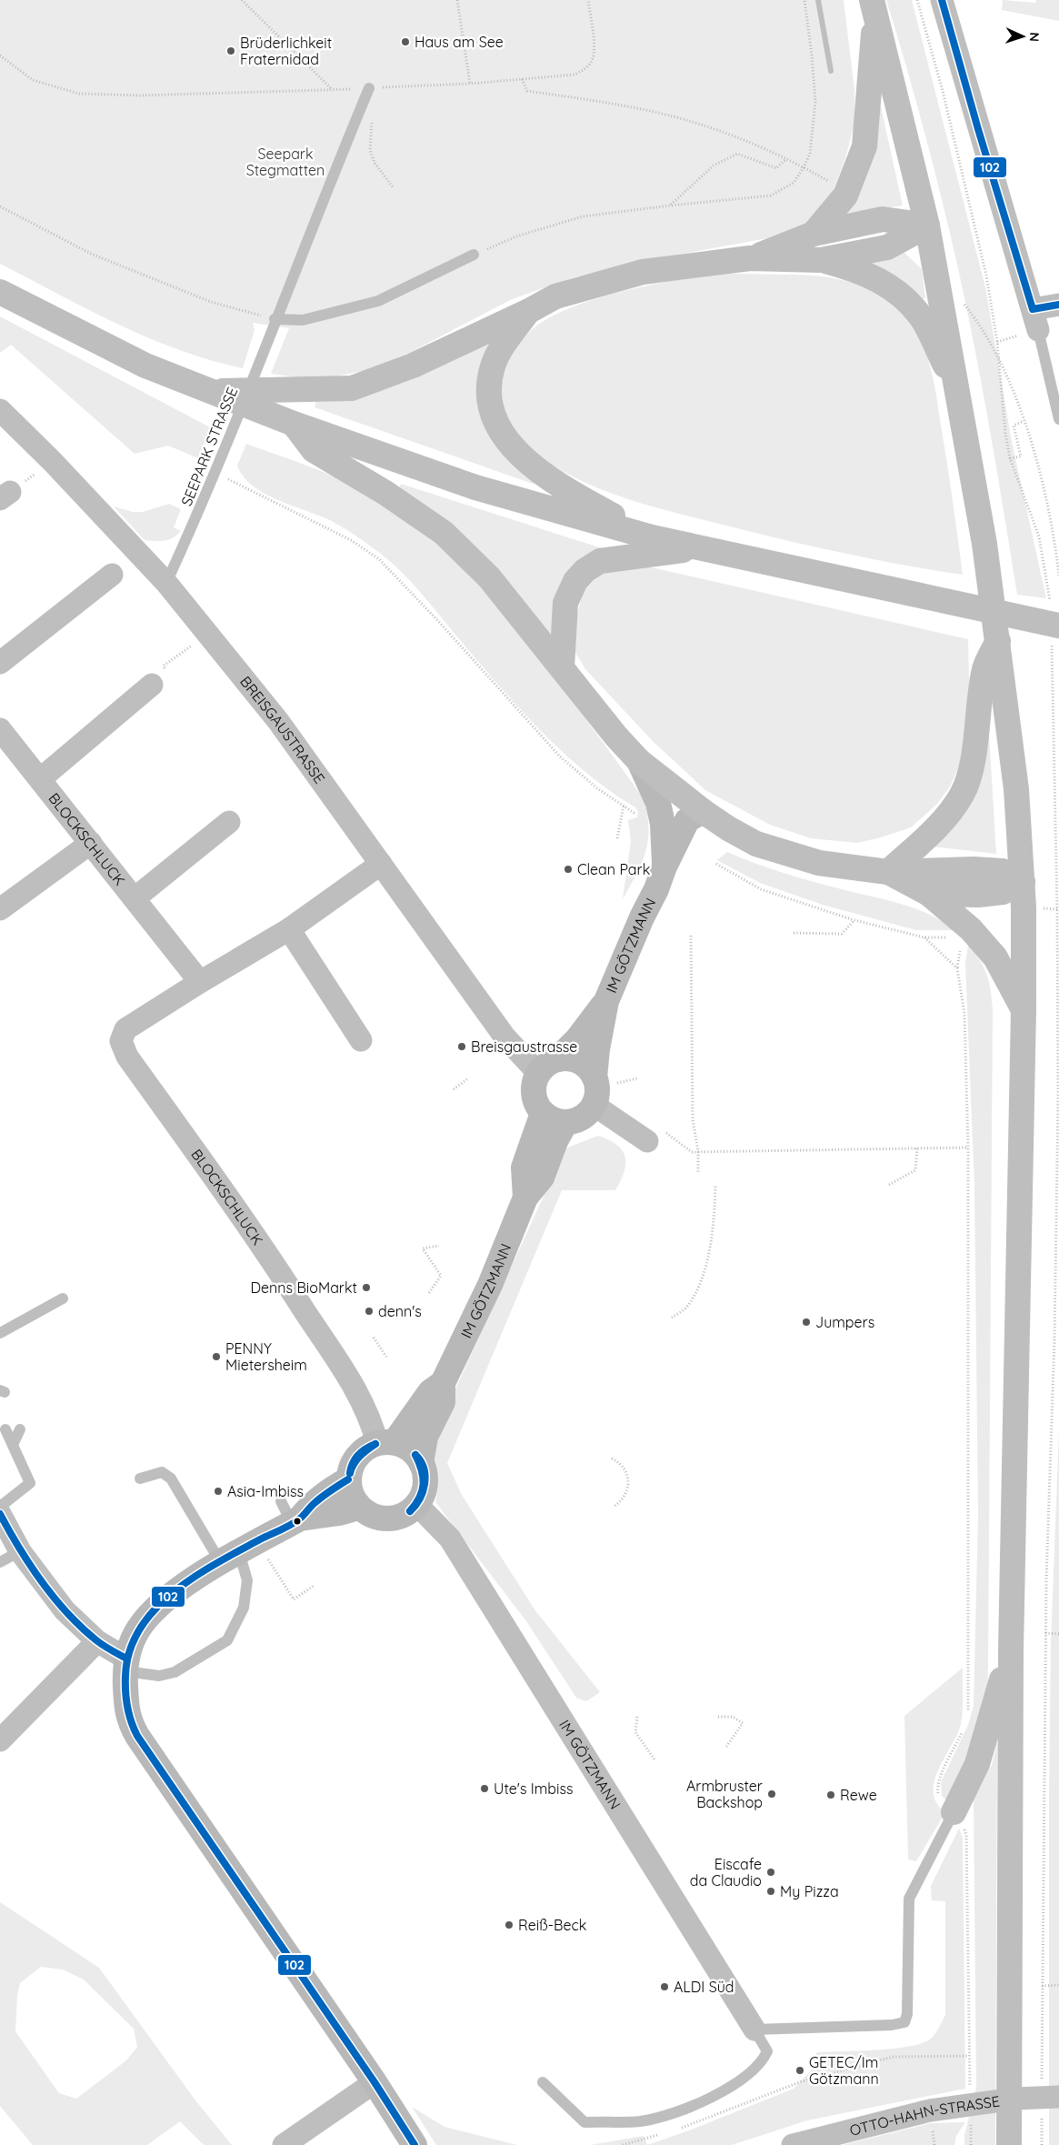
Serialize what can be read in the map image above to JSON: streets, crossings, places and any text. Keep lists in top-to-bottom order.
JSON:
{
  "streets": {
    "street": [
      "BREISGAUSTRASSE",
      "BLOCKSCHLUCK",
      "IM GÖTZMANN",
      "OTTO-HAHN-STRASSE"
    ],
    "lane": ["SEEPARK STRASSE"]
  },
  "crossings": [
    ["SEEPARK STRASSE", "BREISGAUSTRASSE"],
    ["BREISGAUSTRASSE", "BLOCKSCHLUCK"],
    ["BREISGAUSTRASSE", "IM GÖTZMANN"],
    ["BLOCKSCHLUCK", "IM GÖTZMANN"]
  ],
  "parks": ["Seepark Stegmatten"],
  "places": [
    "Haus am See",
    "Brüderlichkeit Fraternidad",
    "Clean Park",
    "Breisgaustrasse",
    "Denns BioMarkt",
    "denn's",
    "Jumpers",
    "PENNY Mietersheim",
    "Asia-Imbiss",
    "Ute's Imbiss",
    "Armbruster Backshop",
    "Rewe",
    "Eiscafe da Claudio",
    "My Pizza",
    "Reiß-Beck",
    "ALDI Süd",
    "GETEC/Im Götzmann"
  ],
  "lines": ["transit line 102"],
  "north": "right"
}
